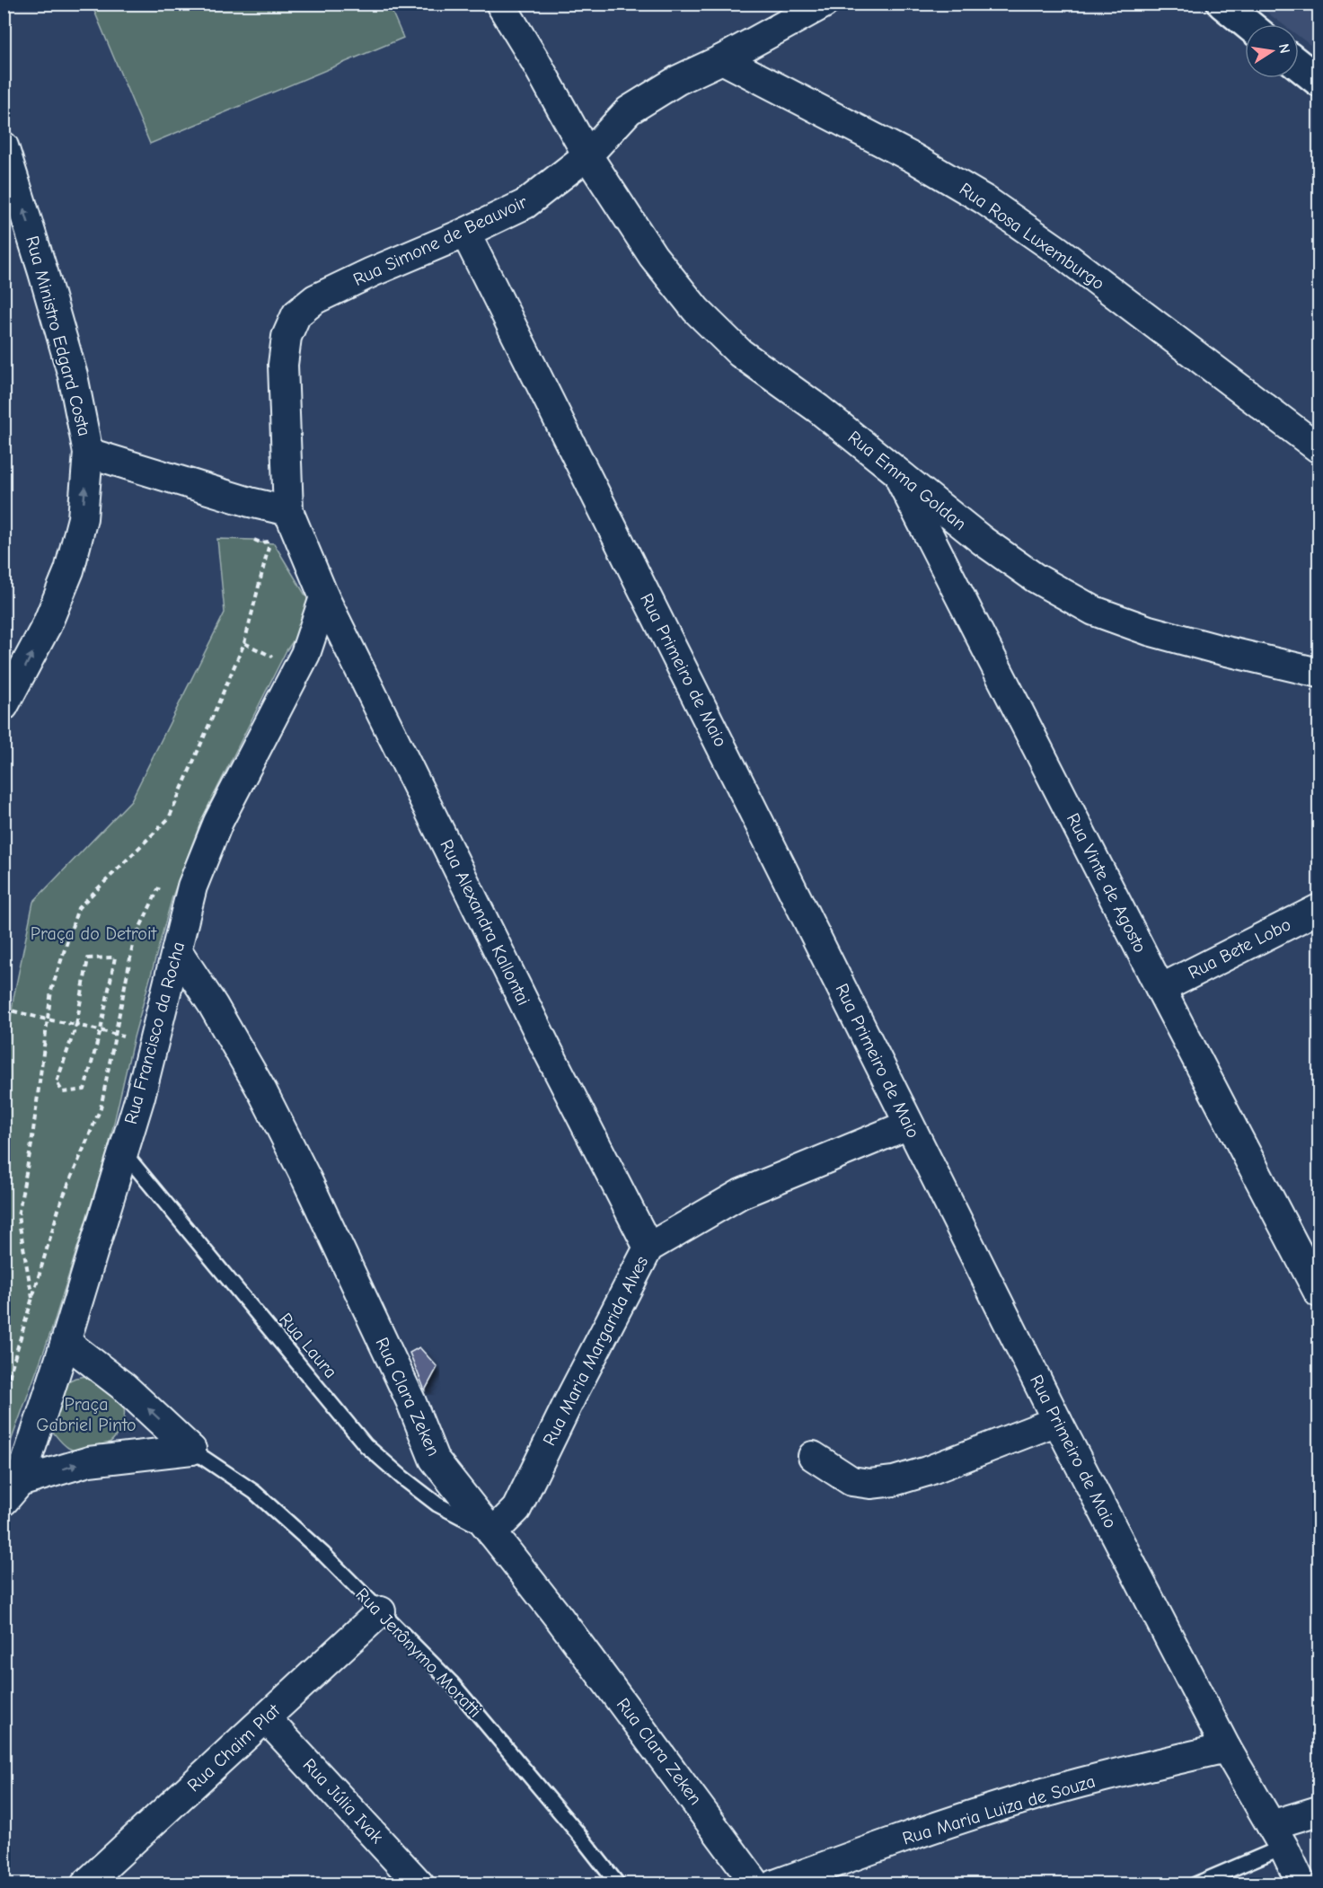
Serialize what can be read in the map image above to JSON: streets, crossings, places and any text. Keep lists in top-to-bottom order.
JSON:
{
  "streets": {
    "street": [
      "Rua Rosa Luxemburgo",
      "Rua Simone de Beauvoir",
      "Rua Ministro Edgard Costa",
      "Rua Emma Goldan",
      "Rua Primeiro de Maio",
      "Rua Vinte de Agosto",
      "Rua Alexandra Kallontai",
      "Rua Bete Lobo",
      "Rua Francisco da Rocha",
      "Rua Maria Margarida Alves",
      "Rua Clara Zeken",
      "Rua Jerônymo Moratti",
      "Rua Chaim Plat",
      "Rua Júlia Ivak",
      "Rua Maria Luiza de Souza"
    ],
    "lane": ["Rua Laura"]
  },
  "crossings": [
    ["Rua Rosa Luxemburgo", "Rua Simone de Beauvoir"],
    ["Rua Simone de Beauvoir", "Rua Emma Goldan"],
    ["Rua Simone de Beauvoir", "Rua Primeiro de Maio"],
    ["Rua Simone de Beauvoir", "Rua Alexandra Kallontai"],
    ["Rua Simone de Beauvoir", "Rua Francisco da Rocha"],
    ["Rua Emma Goldan", "Rua Vinte de Agosto"],
    ["Rua Primeiro de Maio", "Rua Maria Margarida Alves"],
    ["Rua Primeiro de Maio", "Rua Maria Luiza de Souza"],
    ["Rua Vinte de Agosto", "Rua Bete Lobo"],
    ["Rua Alexandra Kallontai", "Rua Francisco da Rocha"],
    ["Rua Alexandra Kallontai", "Rua Maria Margarida Alves"],
    ["Rua Francisco da Rocha", "Rua Laura"],
    ["Rua Francisco da Rocha", "Rua Clara Zeken"],
    ["Rua Francisco da Rocha", "Rua Jerônymo Moratti"],
    ["Rua Laura", "Rua Maria Margarida Alves"],
    ["Rua Laura", "Rua Clara Zeken"],
    ["Rua Maria Margarida Alves", "Rua Clara Zeken"],
    ["Rua Jerônymo Moratti", "Rua Chaim Plat"],
    ["Rua Chaim Plat", "Rua Júlia Ivak"]
  ],
  "one_way": ["Rua Ministro Edgard Costa"],
  "parks": ["Praça do Detroit", "Praça Gabriel Pinto"],
  "north": "right"
}
